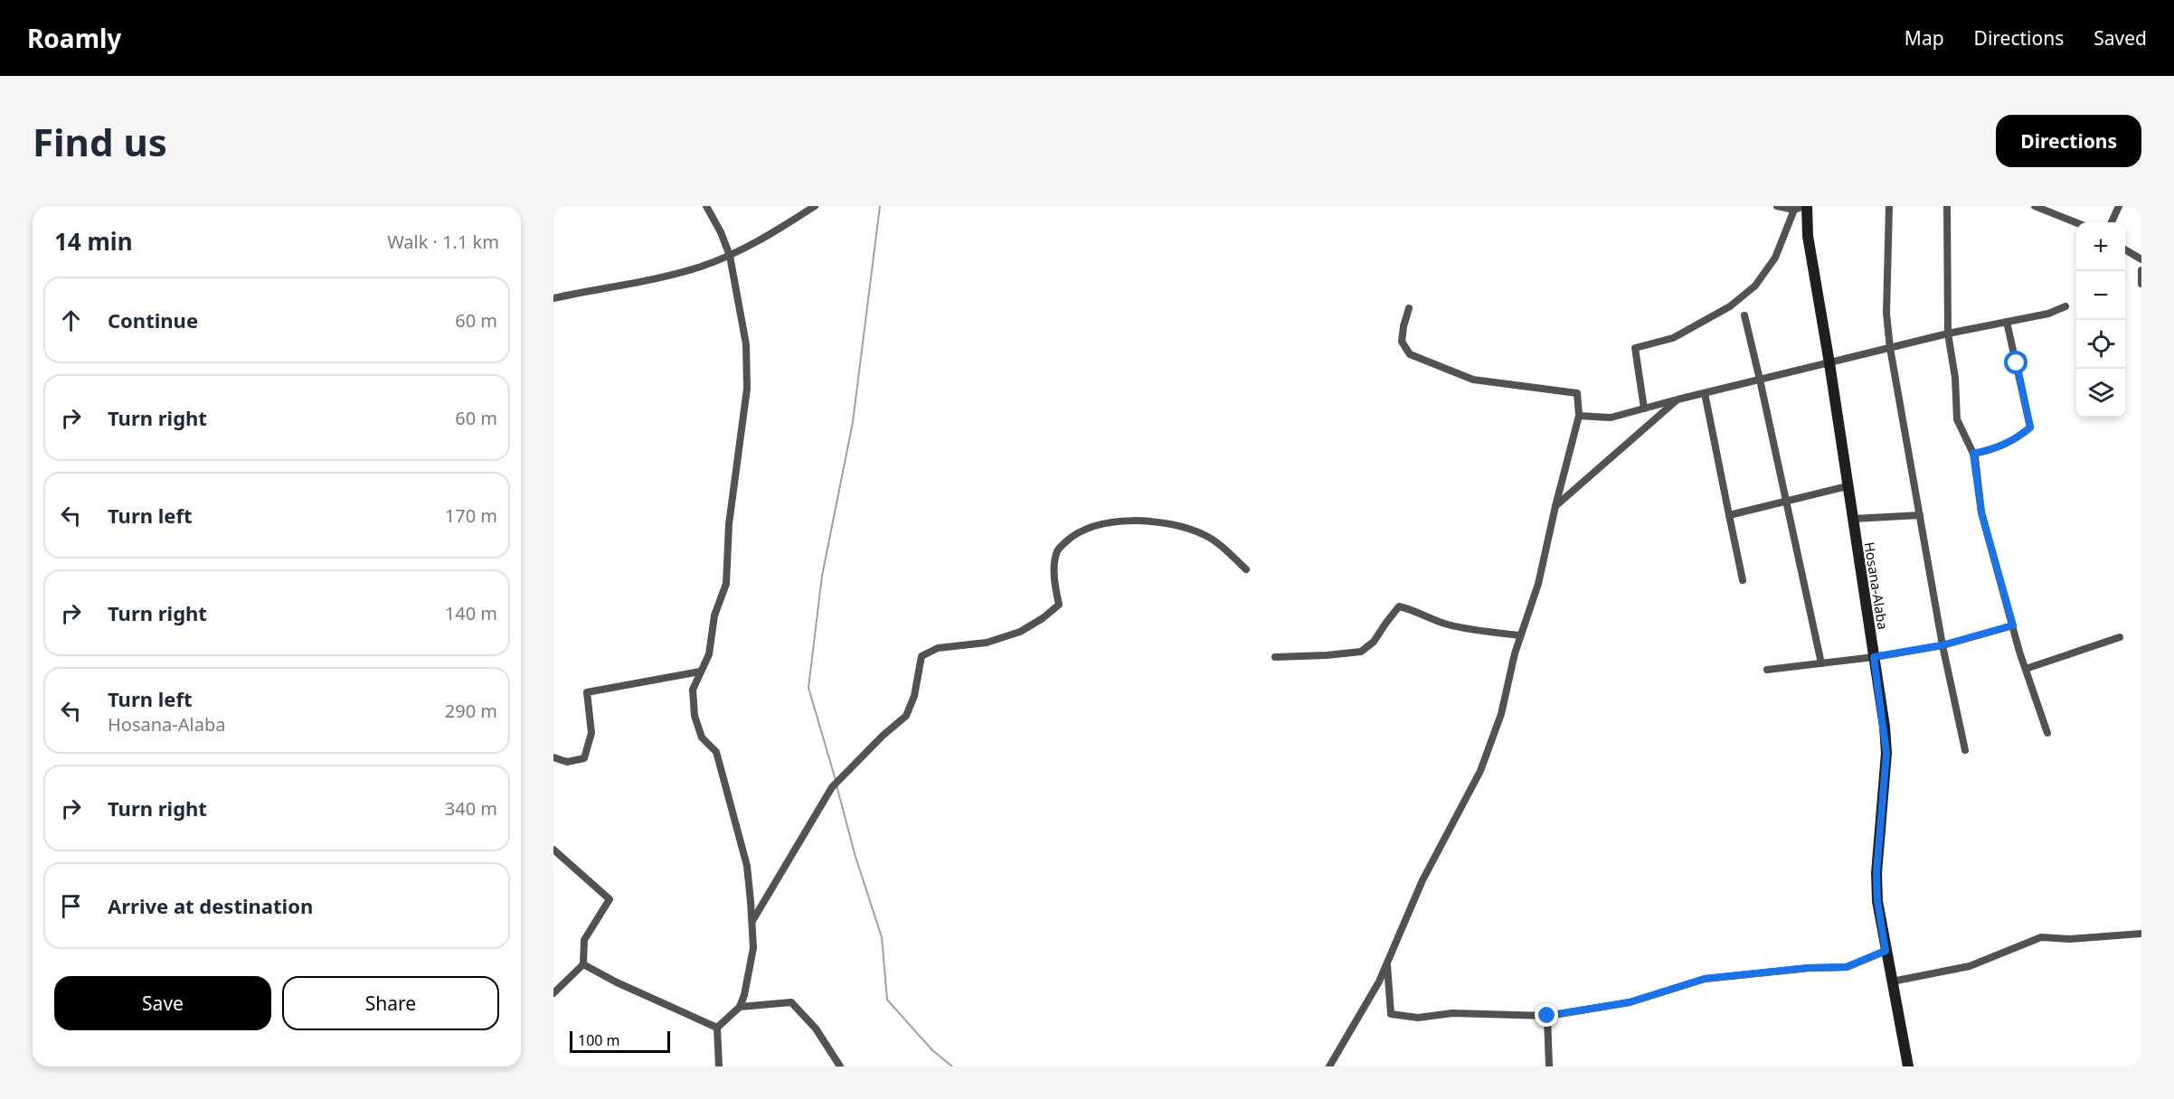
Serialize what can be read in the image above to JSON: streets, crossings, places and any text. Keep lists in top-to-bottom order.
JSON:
{
  "streets": {
    "main road": ["Hosana-Alaba"]
  },
  "scale_bar": "100 m",
  "page": {
    "header": "Roamly",
    "nav": ["Map", "Directions", "Saved"],
    "buttons": [
      "Directions",
      ["Save", "Share"]
    ],
    "title": "Find us",
    "heading": ["14 min", "Walk · 1.1 km"],
    "map_buttons": ["+", "−"],
    "list": [
      ["Continue", "60 m"],
      ["Turn right", "60 m"],
      ["Turn left", "170 m"],
      ["Turn right", "140 m"],
      ["Turn left", "Hosana-Alaba", "290 m"],
      ["Turn right", "340 m"],
      "Arrive at destination"
    ],
    "scale": "100 m"
  }
}
